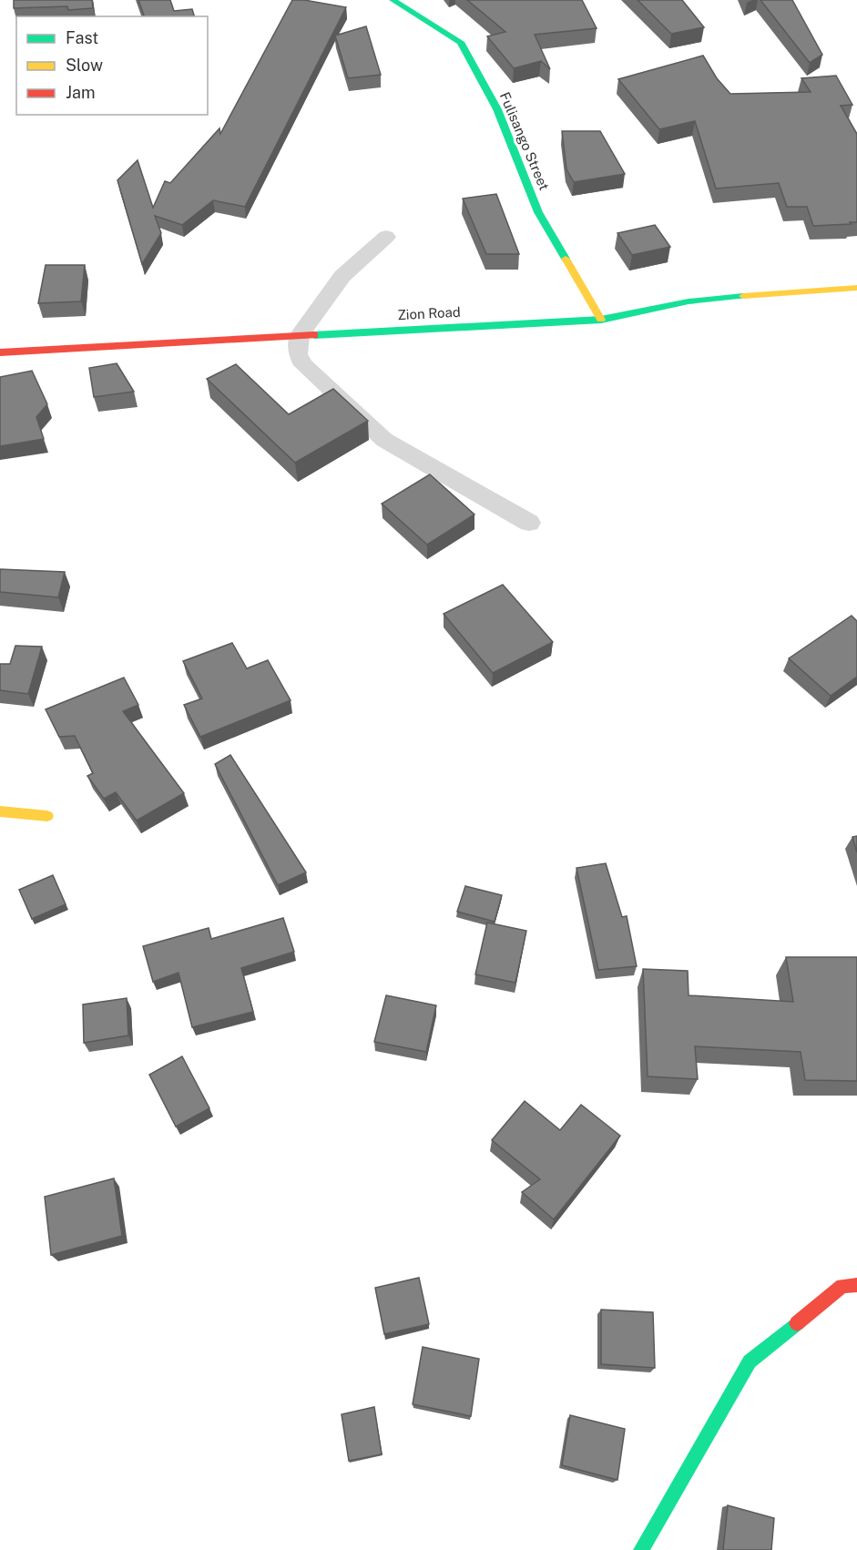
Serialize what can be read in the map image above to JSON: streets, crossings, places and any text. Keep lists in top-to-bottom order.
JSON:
{
  "streets": {
    "street": ["Fulisango Street", "Zion Road"]
  },
  "crossings": [
    ["Fulisango Street", "Zion Road"]
  ],
  "legend": ["Fast", "Slow", "Jam"]
}
